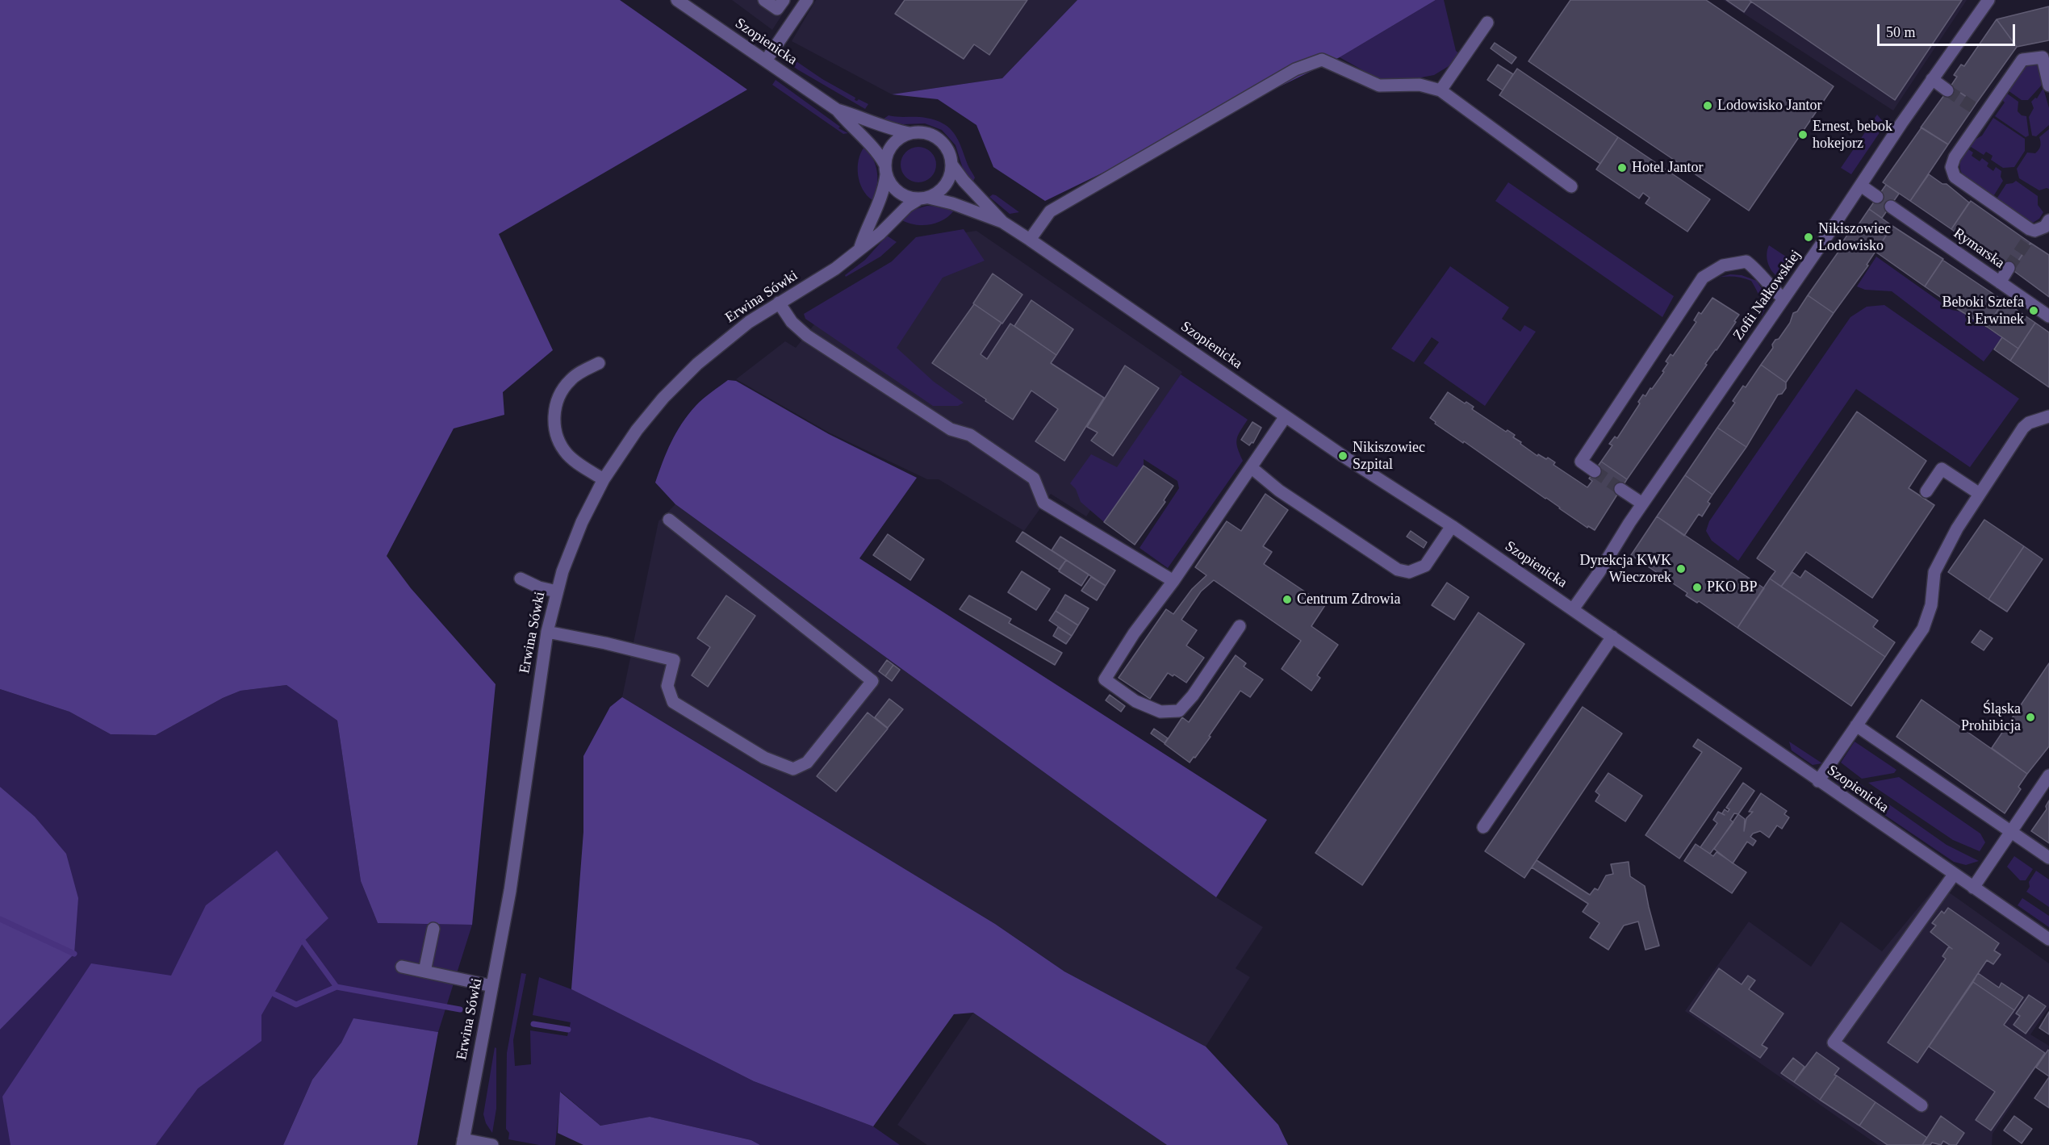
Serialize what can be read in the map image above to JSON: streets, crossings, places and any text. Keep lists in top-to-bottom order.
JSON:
{
  "streets": {
    "street": [
      "Szopienicka",
      "Rymarska",
      "Zofii Nałkowskiej",
      "Erwina Sówki"
    ]
  },
  "crossings": [
    ["Szopienicka", "Zofii Nałkowskiej"],
    ["Szopienicka", "Erwina Sówki"]
  ],
  "places": [
    "Lodowisko Jantor",
    "Ernest, bebok hokejorz",
    "Hotel Jantor",
    "Nikiszowiec Lodowisko",
    "Beboki Sztefa i Erwinek",
    "Nikiszowiec Szpital",
    "Dyrekcja KWK Wieczorek",
    "PKO BP",
    "Centrum Zdrowia",
    "Śląska Prohibicja"
  ],
  "scale_bar": "50 m"
}
